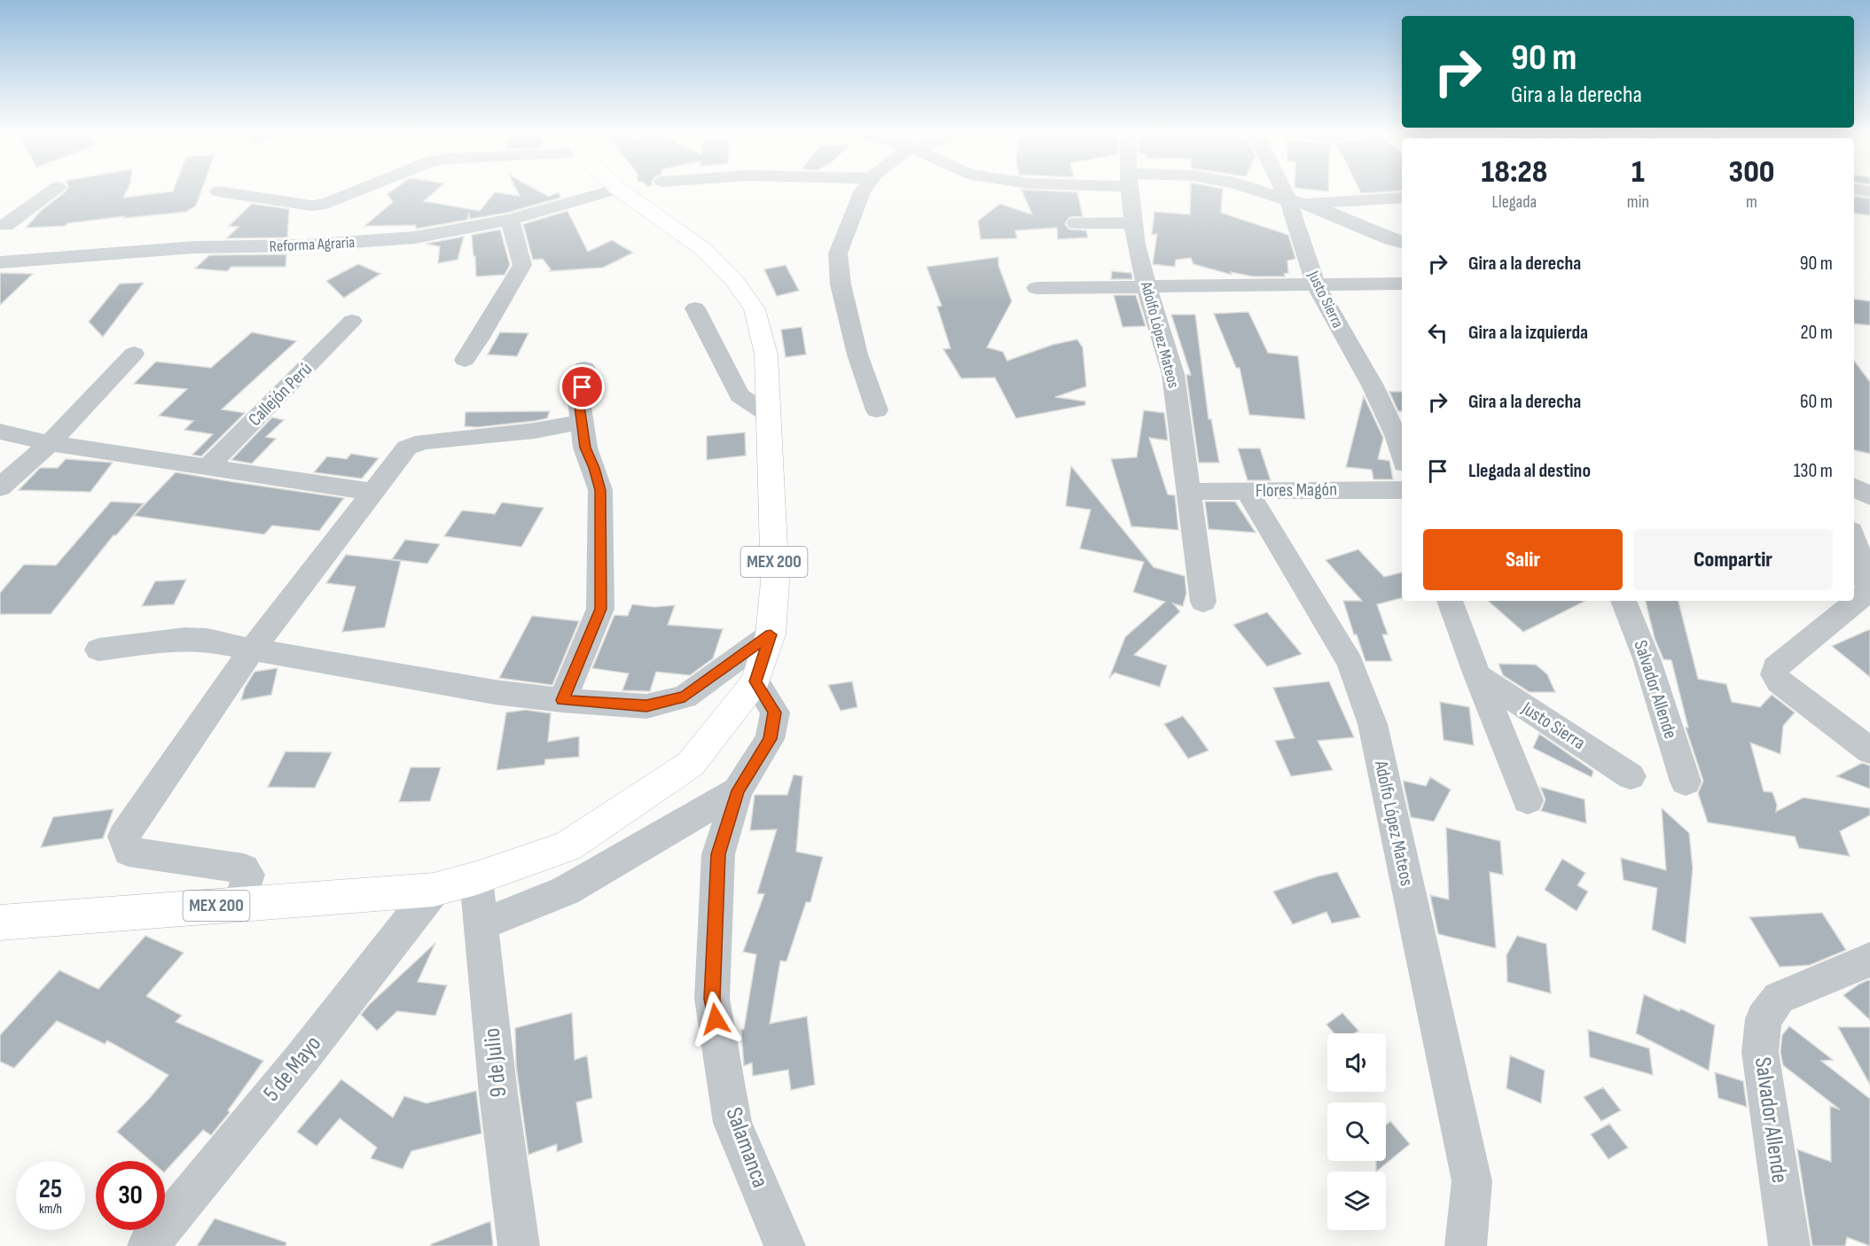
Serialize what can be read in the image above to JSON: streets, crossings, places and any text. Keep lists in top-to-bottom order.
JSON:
{
  "streets": {
    "highway": ["MEX 200"],
    "street": [
      "Reforma Agraria",
      "Justo Sierra",
      "Adolfo López Mateos",
      "Callejón Perú",
      "Flores Magón",
      "Salvador Allende",
      "9 de Julio",
      "5 de Mayo",
      "Salamanca"
    ]
  },
  "crossings": [
    ["Adolfo López Mateos", "Flores Magón"],
    ["MEX 200", "9 de Julio"],
    ["MEX 200", "5 de Mayo"],
    ["MEX 200", "Salamanca"]
  ],
  "page": {
    "turn": ["90 m", "Gira a la derecha"],
    "eta": [
      "18:28",
      "Llegada",
      "1",
      "min",
      "300",
      "m"
    ],
    "list": [
      {
        "name": "Gira a la derecha",
        "value": "90 m"
      },
      {
        "name": "Gira a la izquierda",
        "value": "20 m"
      },
      {
        "name": "Gira a la derecha",
        "value": "60 m"
      },
      {
        "name": "Llegada al destino",
        "value": "130 m"
      }
    ],
    "buttons": ["Salir", "Compartir"],
    "speed": "25 km/h",
    "limit": "30"
  }
}
